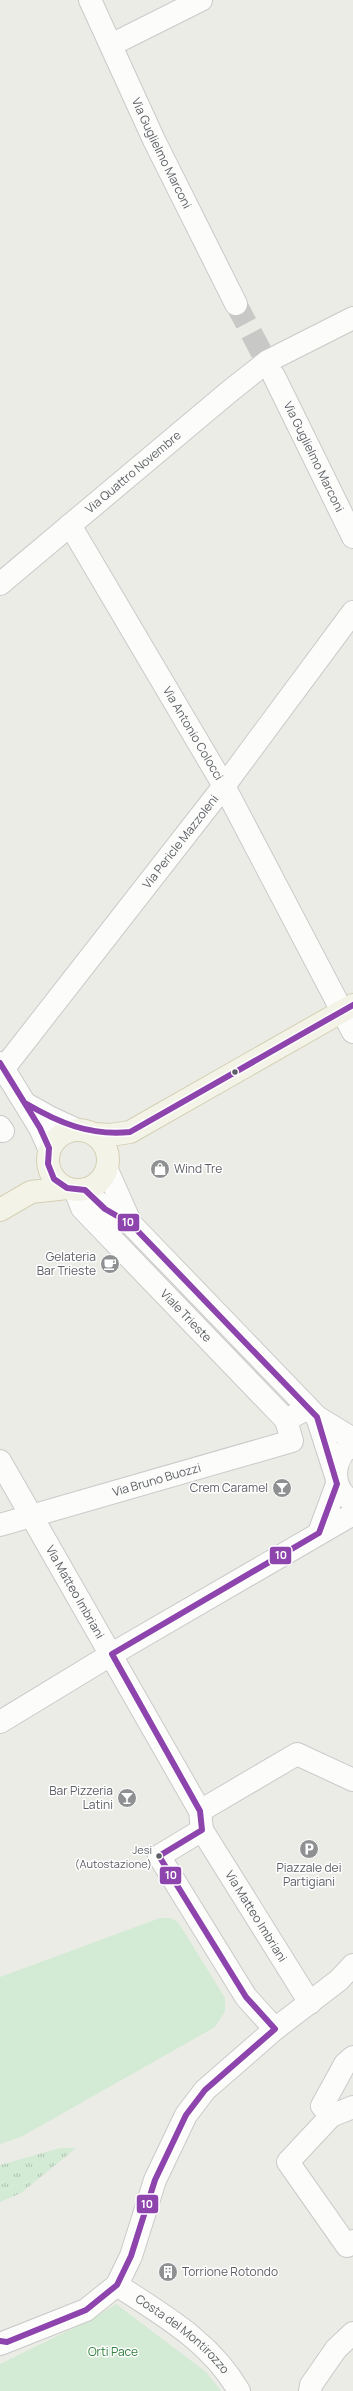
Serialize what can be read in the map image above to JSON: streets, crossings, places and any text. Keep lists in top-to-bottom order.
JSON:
{
  "streets": {
    "main road": ["Viale Trieste"],
    "street": [
      "Via Guglielmo Marconi",
      "Via Quattro Novembre",
      "Via Antonio Colocci",
      "Via Pericle Mazzoleni",
      "Via Bruno Buozzi",
      "Via Matteo Imbriani",
      "Costa del Montirozzo"
    ]
  },
  "crossings": [
    ["Via Guglielmo Marconi", "Via Quattro Novembre"],
    ["Via Quattro Novembre", "Via Antonio Colocci"],
    ["Via Antonio Colocci", "Via Pericle Mazzoleni"],
    ["Via Pericle Mazzoleni", "Viale Trieste"],
    ["Viale Trieste", "Via Bruno Buozzi"],
    ["Via Bruno Buozzi", "Via Matteo Imbriani"]
  ],
  "parks": ["Orti Pace"],
  "places": {
    "shop": ["Wind Tre"],
    "cafe": ["Gelateria Bar Trieste"],
    "bar": ["Crem Caramel", "Bar Pizzeria Latini"],
    "parking": ["Piazzale dei Partigiani"],
    "other": ["Jesi (Autostazione)"],
    "building": ["Torrione Rotondo"]
  },
  "lines": ["transit line 10"]
}
